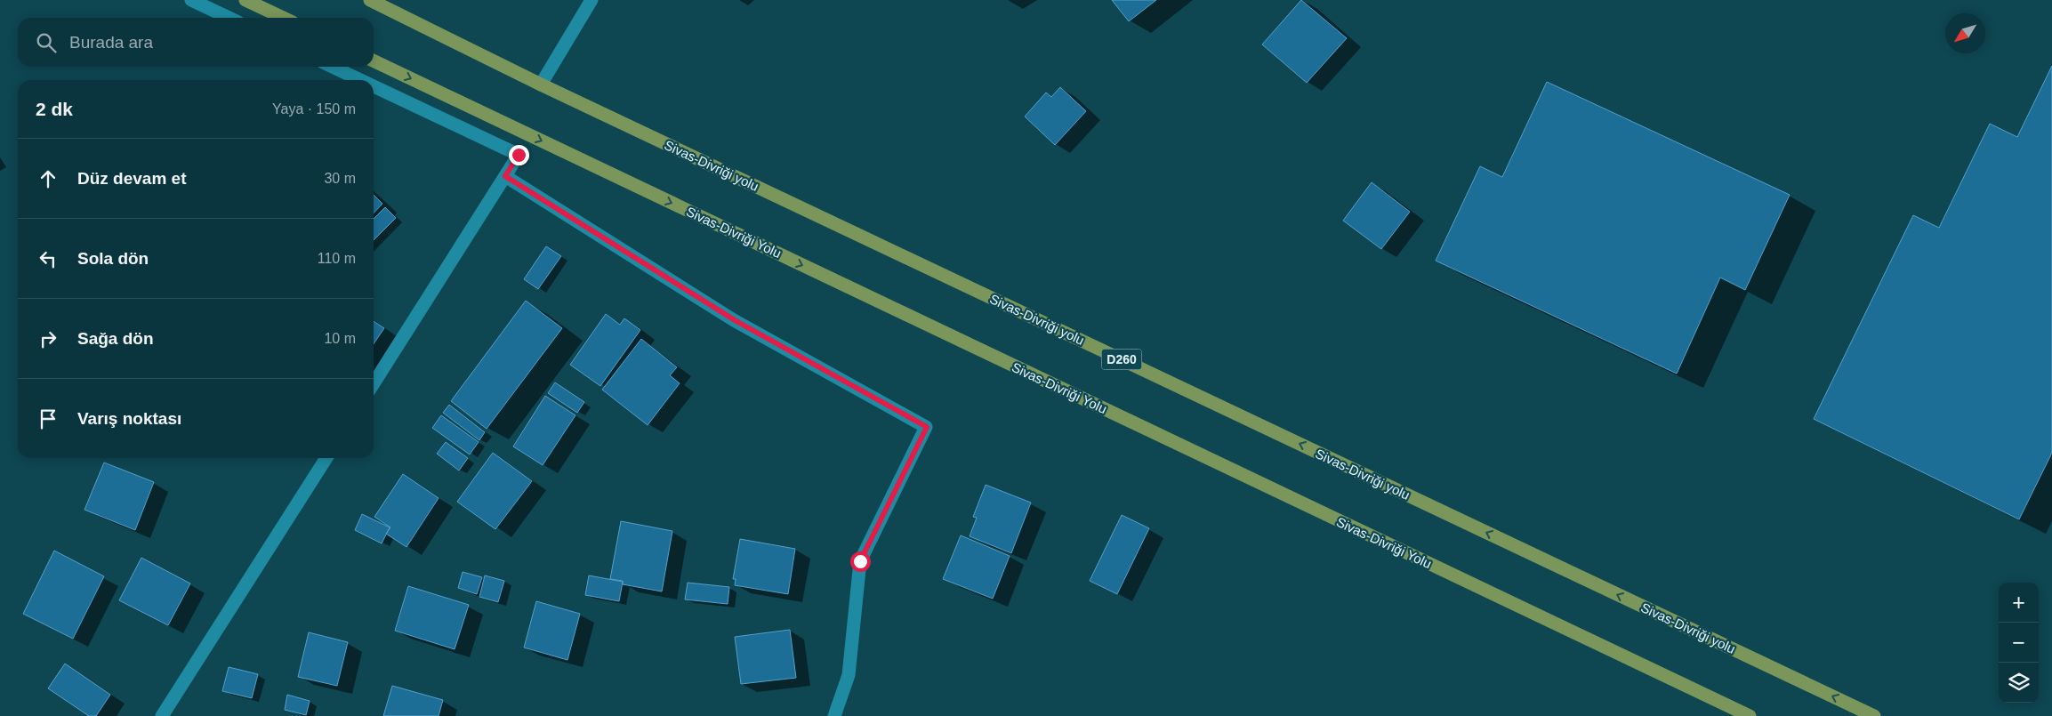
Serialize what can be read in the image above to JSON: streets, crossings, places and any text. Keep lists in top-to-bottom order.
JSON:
{
  "streets": {
    "main road": ["Sivas-Divriği yolu", "Sivas-Divriği Yolu", "D260"]
  },
  "one_way": ["Sivas-Divriği yolu", "Sivas-Divriği Yolu"],
  "north": "bottom left",
  "page": {
    "search": "Burada ara",
    "heading": ["2 dk", "Yaya · 150 m"],
    "list": [
      ["Düz devam et", "30 m"],
      ["Sola dön", "110 m"],
      ["Sağa dön", "10 m"],
      "Varış noktası"
    ],
    "map_buttons": ["+", "−"]
  }
}
